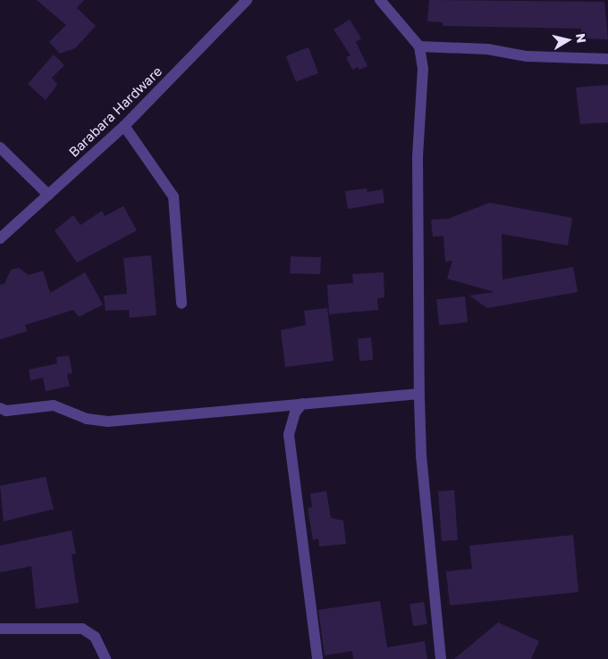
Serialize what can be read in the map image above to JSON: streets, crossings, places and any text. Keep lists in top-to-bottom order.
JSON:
{
  "streets": {
    "street": ["Barabara Hardware"]
  },
  "north": "right"
}
